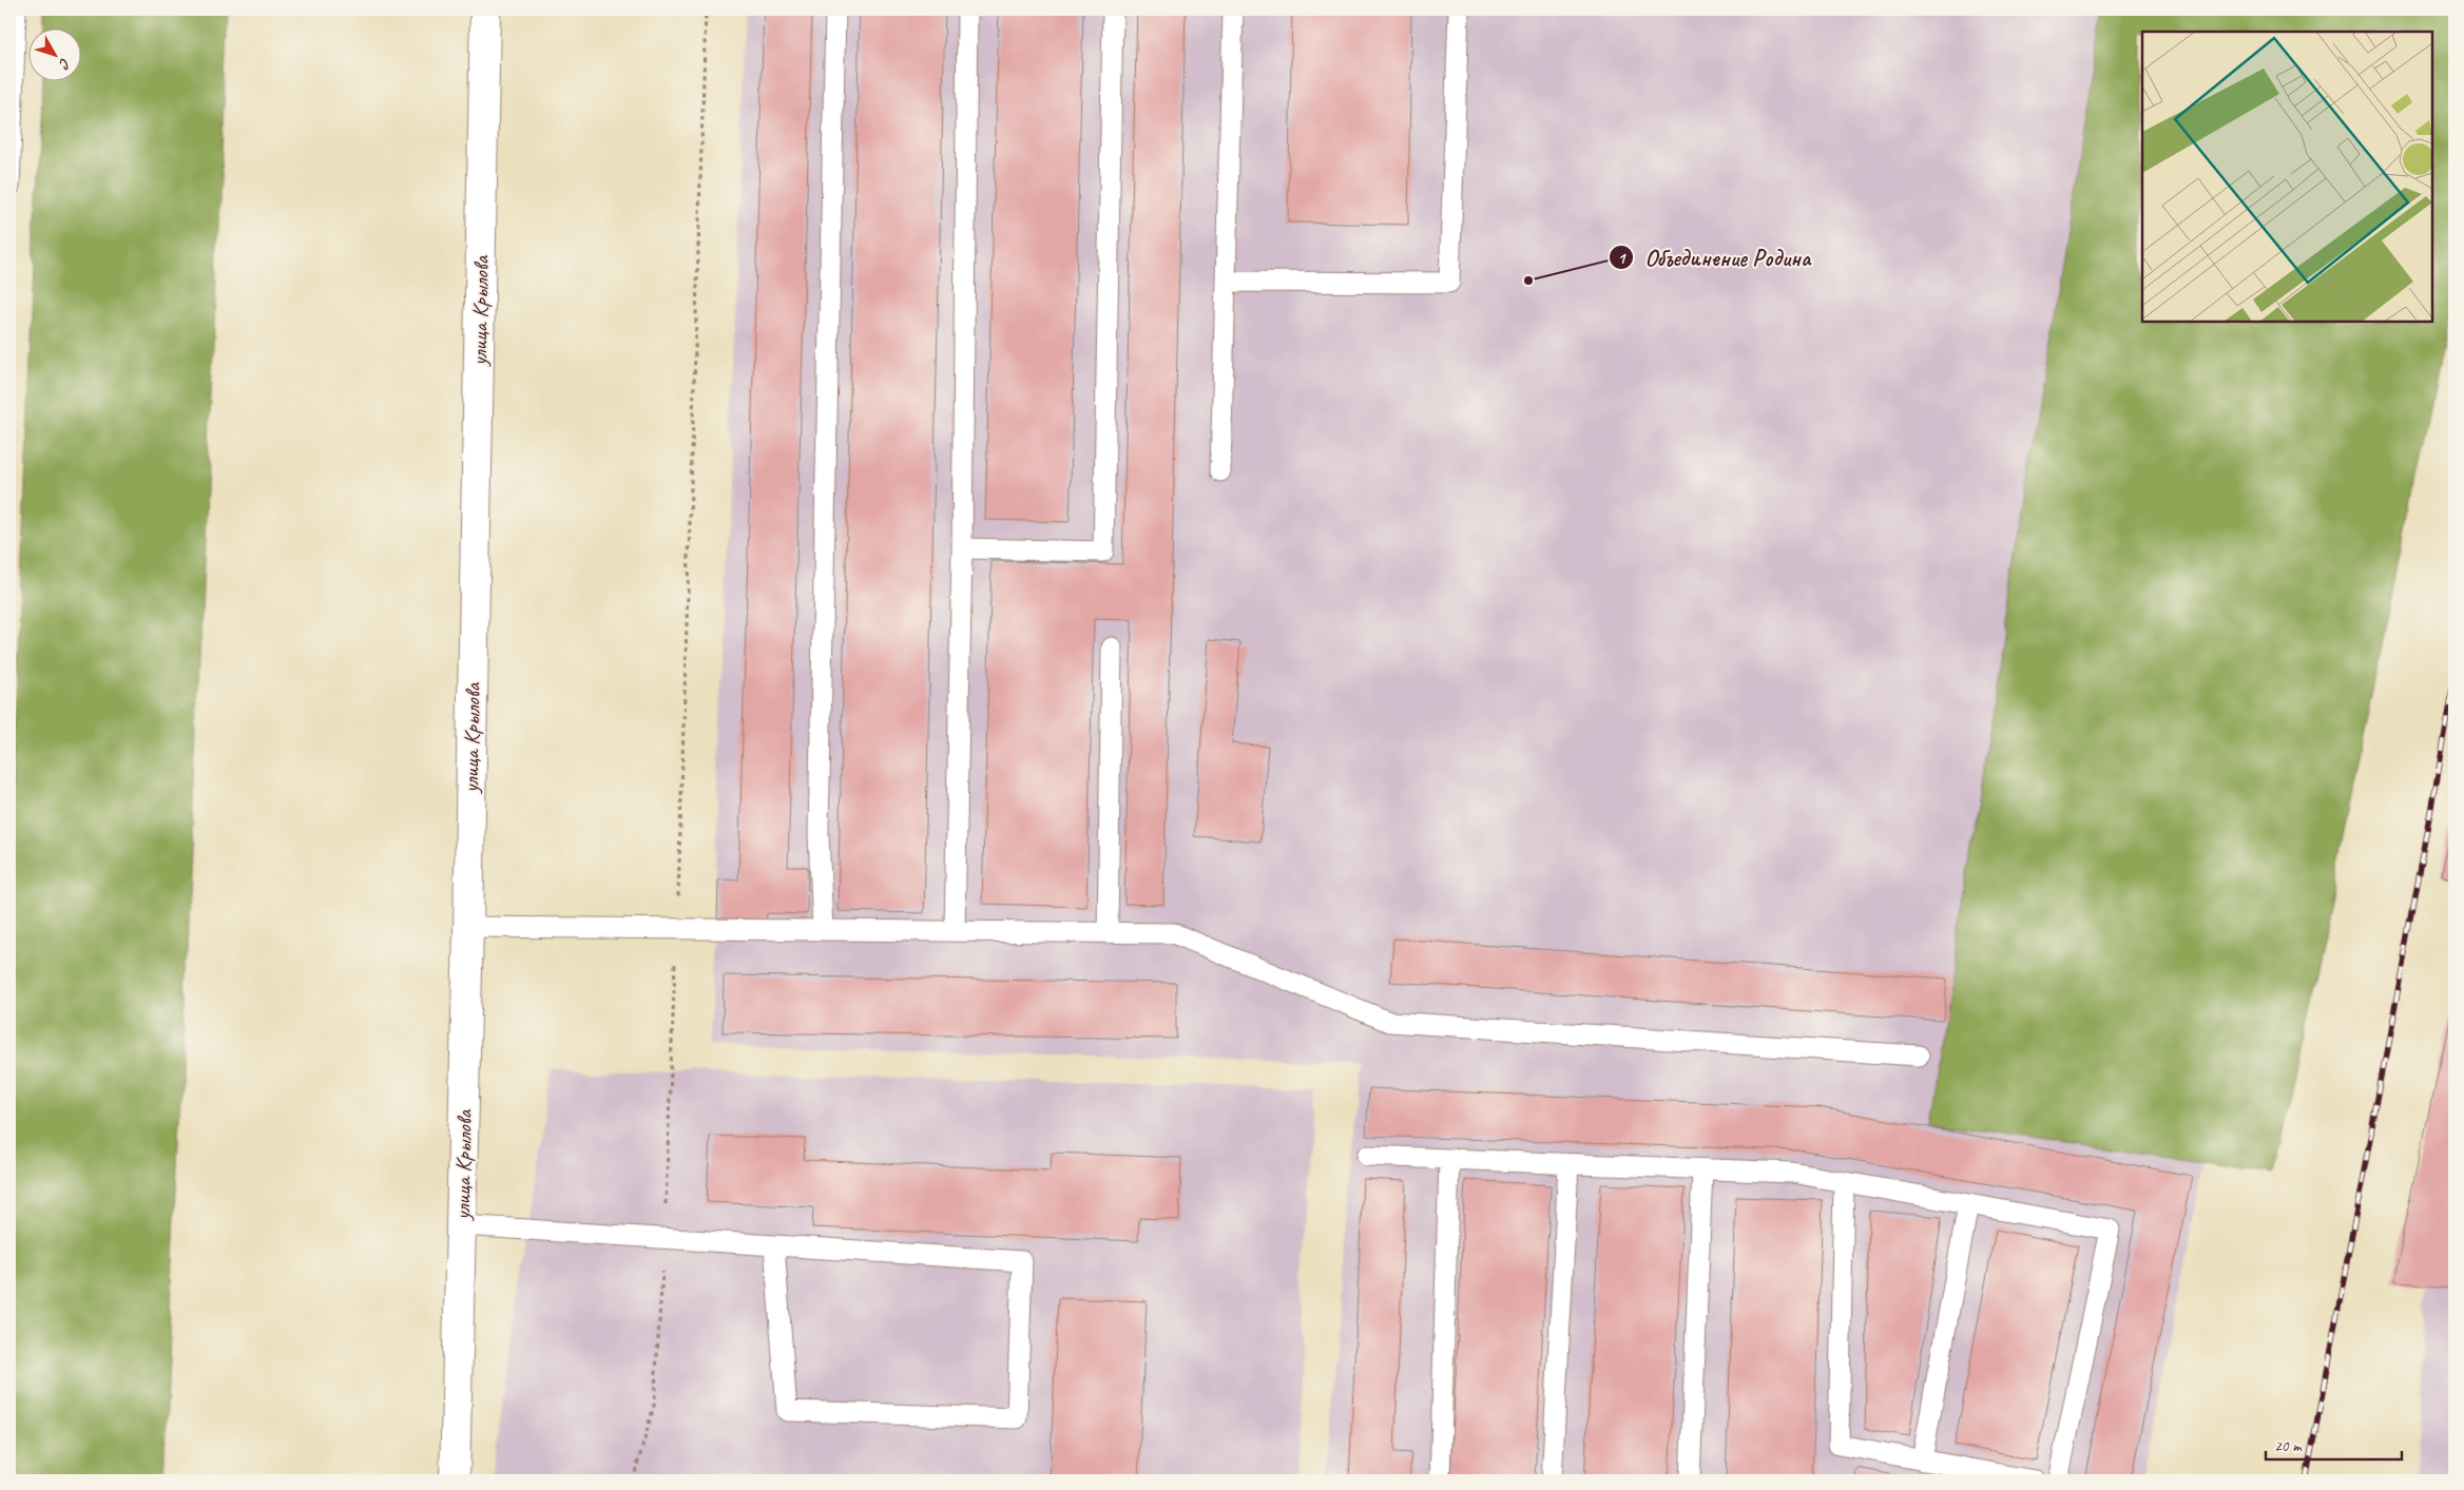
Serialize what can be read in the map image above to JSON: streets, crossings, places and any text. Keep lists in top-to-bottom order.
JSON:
{
  "streets": {
    "street": ["улица Крылова"]
  },
  "places": ["Объединение Родина"],
  "scale_bar": "20 m",
  "north": "bottom right"
}
